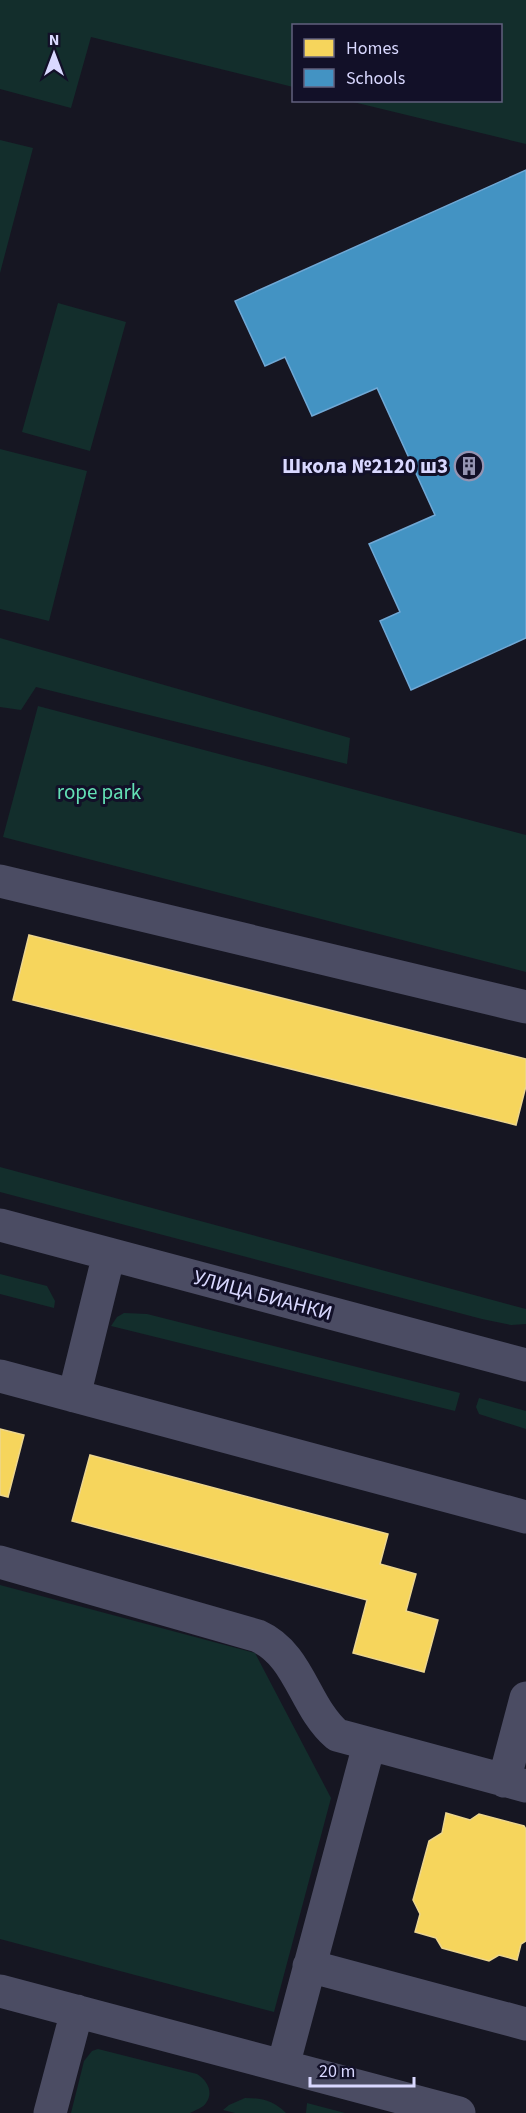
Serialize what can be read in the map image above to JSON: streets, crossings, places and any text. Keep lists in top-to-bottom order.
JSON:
{
  "streets": {
    "street": ["УЛИЦА БИАНКИ"]
  },
  "parks": ["rope park"],
  "places": {
    "building": ["Школа №2120 ш3"]
  },
  "legend": ["Homes", "Schools"],
  "scale_bar": "20 m",
  "north": "top"
}
